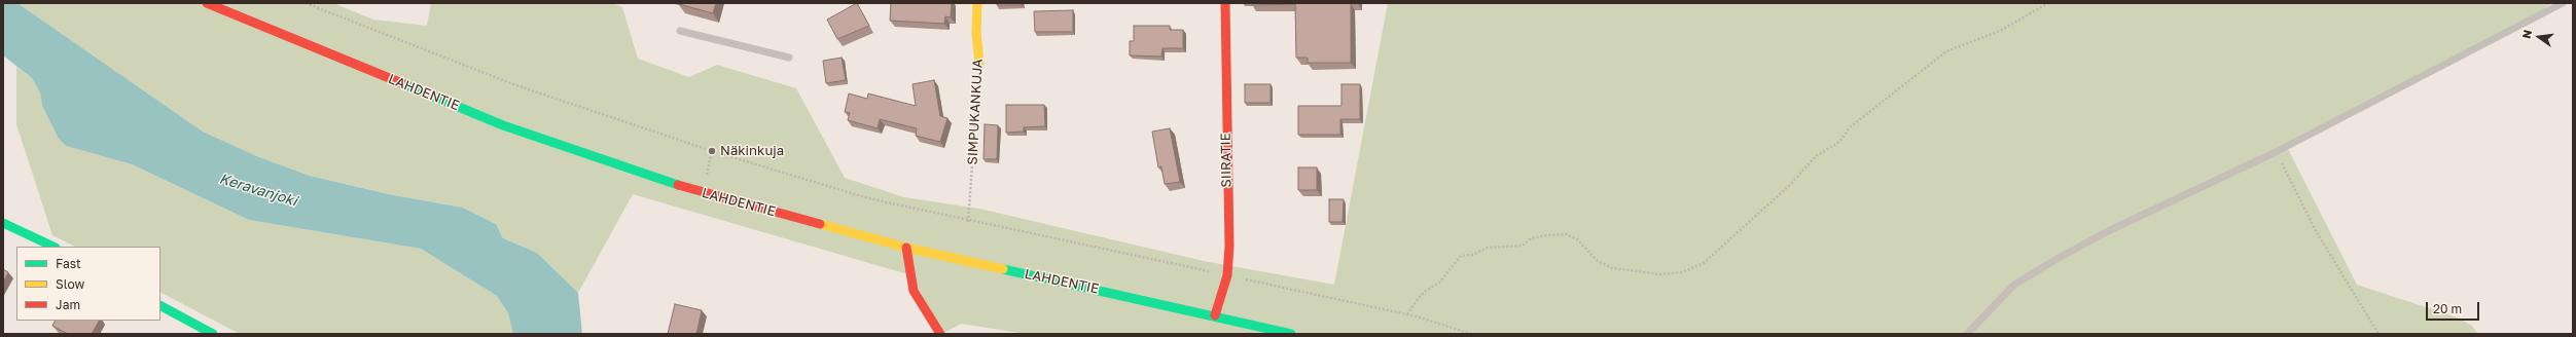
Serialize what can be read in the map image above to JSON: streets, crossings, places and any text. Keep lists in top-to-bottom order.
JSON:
{
  "streets": {
    "main road": ["LAHDENTIE", "SIMPUKANKUJA", "SIIRATIE"]
  },
  "crossings": [
    ["LAHDENTIE", "SIIRATIE"]
  ],
  "water": ["Keravanjoki"],
  "places": ["Näkinkuja"],
  "legend": ["Fast", "Slow", "Jam"],
  "scale_bar": "20 m",
  "north": "left"
}
